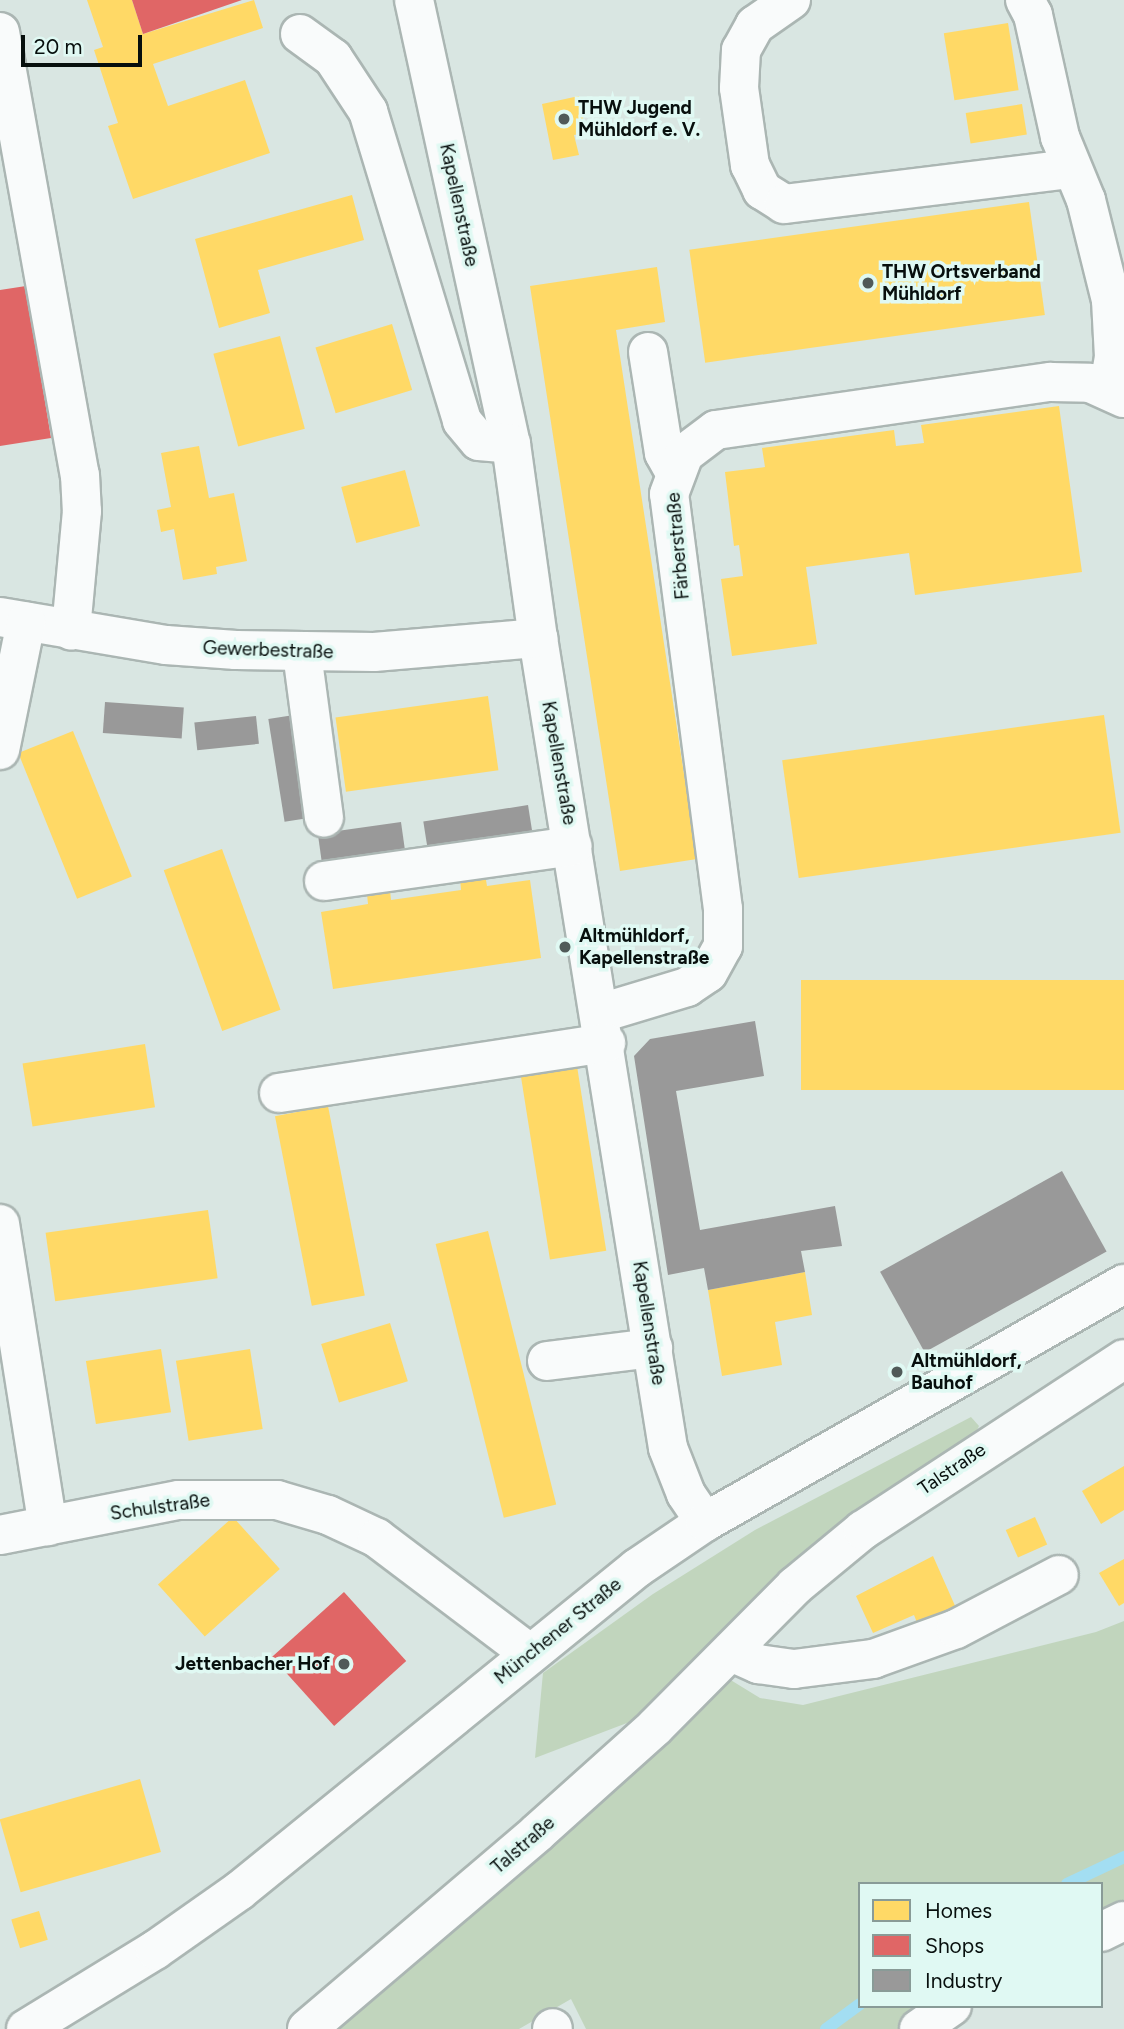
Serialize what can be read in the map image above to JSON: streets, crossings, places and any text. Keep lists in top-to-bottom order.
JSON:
{
  "streets": {
    "street": [
      "Kapellenstraße",
      "Färberstraße",
      "Gewerbestraße",
      "Talstraße",
      "Schulstraße",
      "Münchener Straße"
    ]
  },
  "crossings": [
    ["Kapellenstraße", "Färberstraße"],
    ["Kapellenstraße", "Gewerbestraße"],
    ["Kapellenstraße", "Münchener Straße"],
    ["Schulstraße", "Münchener Straße"]
  ],
  "places": [
    "THW Jugend Mühldorf e. V.",
    "THW Ortsverband Mühldorf",
    "Altmühldorf, Kapellenstraße",
    "Altmühldorf, Bauhof",
    "Jettenbacher Hof"
  ],
  "legend": ["Homes", "Shops", "Industry"],
  "scale_bar": "20 m"
}
